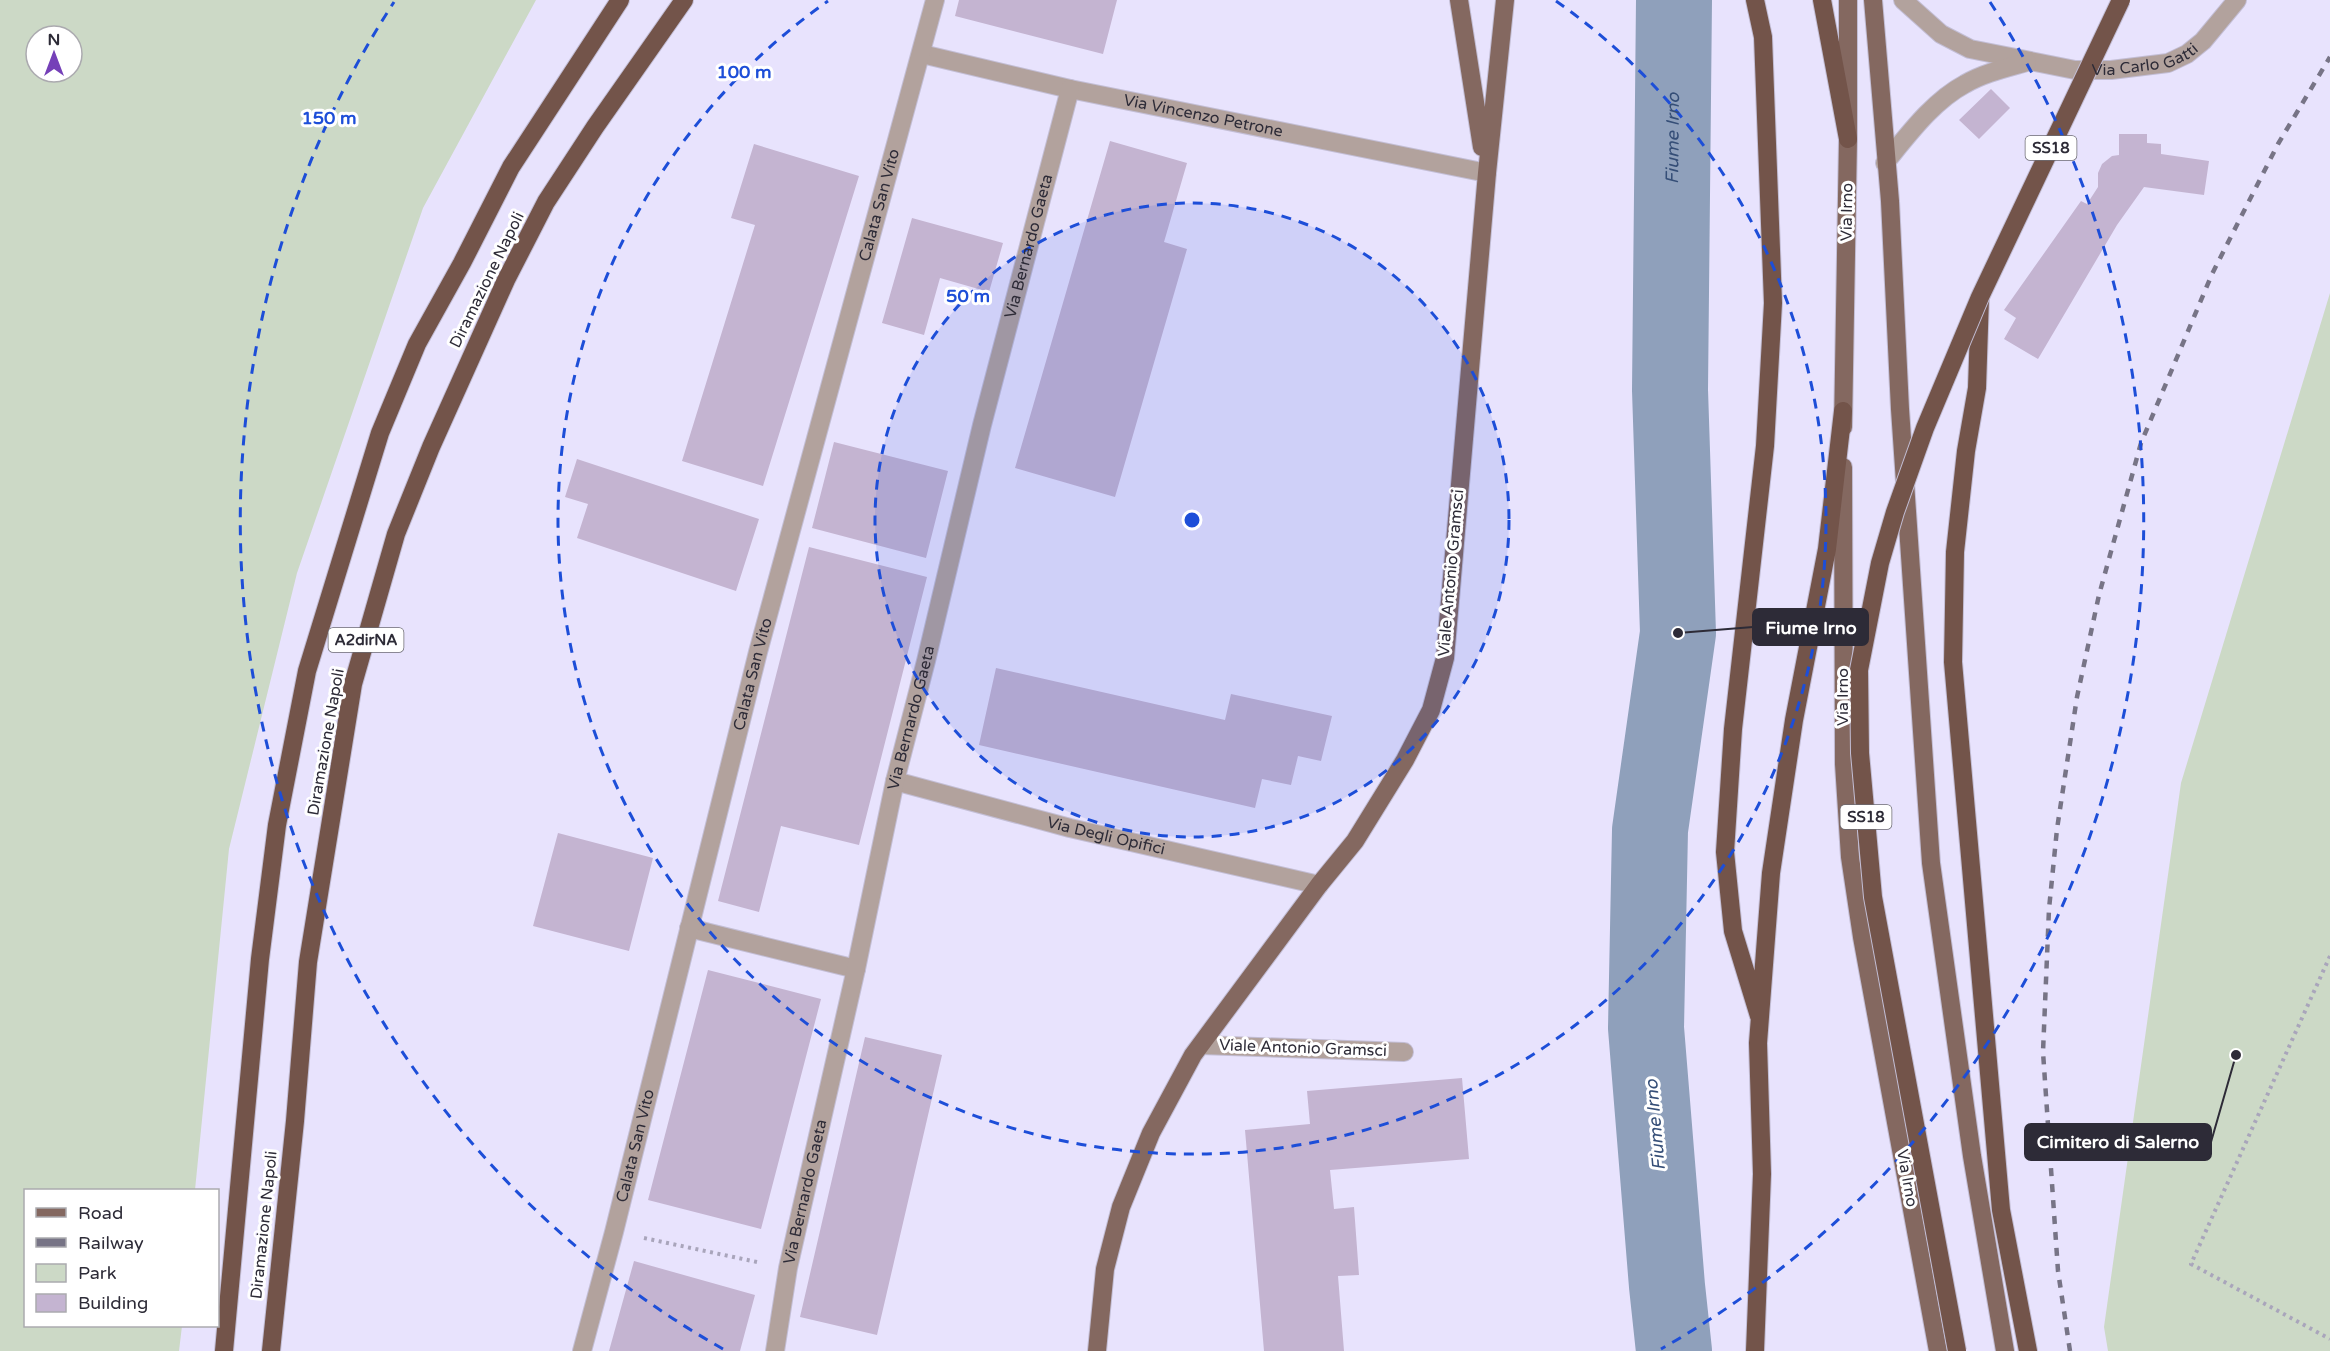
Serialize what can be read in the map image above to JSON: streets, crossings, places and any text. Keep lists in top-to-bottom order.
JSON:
{
  "streets": {
    "highway": ["SS18", "Diramazione Napoli", "A2dirNA"],
    "main road": ["Via Irno", "Viale Antonio Gramsci"],
    "street": [
      "Via Carlo Gatti",
      "Via Vincenzo Petrone",
      "Calata San Vito",
      "Via Bernardo Gaeta",
      "Via Degli Opifici"
    ]
  },
  "crossings": [
    ["Via Vincenzo Petrone", "Calata San Vito"],
    ["Via Vincenzo Petrone", "Via Bernardo Gaeta"],
    ["Via Vincenzo Petrone", "Viale Antonio Gramsci"],
    ["Via Bernardo Gaeta", "Via Degli Opifici"],
    ["Viale Antonio Gramsci", "Via Degli Opifici"]
  ],
  "water": ["Fiume Irno"],
  "places": ["Fiume Irno", "Cimitero di Salerno"],
  "legend": [
    "Road",
    "Railway",
    "Park",
    "Building"
  ],
  "north": "top",
  "rings": ["100 m", "150 m", "50 m"]
}
